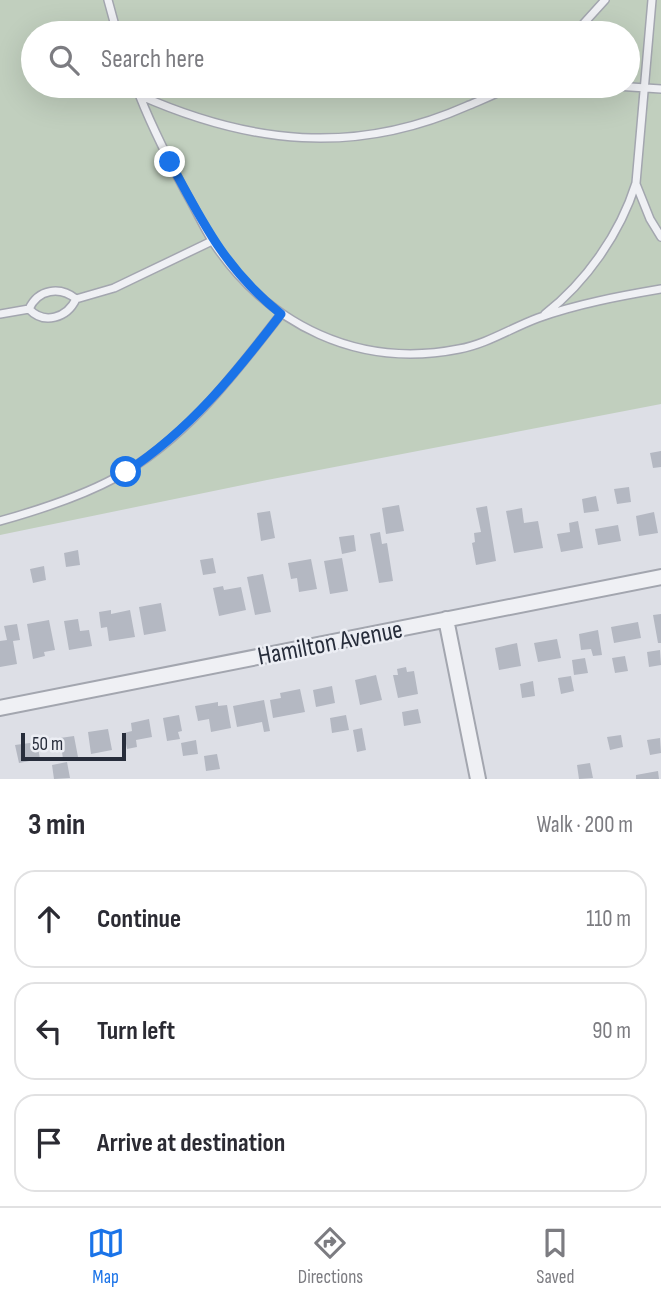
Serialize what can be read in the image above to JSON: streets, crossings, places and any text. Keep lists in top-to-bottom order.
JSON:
{
  "streets": {
    "street": ["Hamilton Avenue"]
  },
  "scale_bar": "50 m",
  "page": {
    "search": "Search here",
    "scale": "50 m",
    "heading": ["3 min", "Walk · 200 m"],
    "list": [
      ["Continue", "110 m"],
      ["Turn left", "90 m"],
      "Arrive at destination"
    ],
    "nav": ["Map", "Directions", "Saved"]
  }
}
